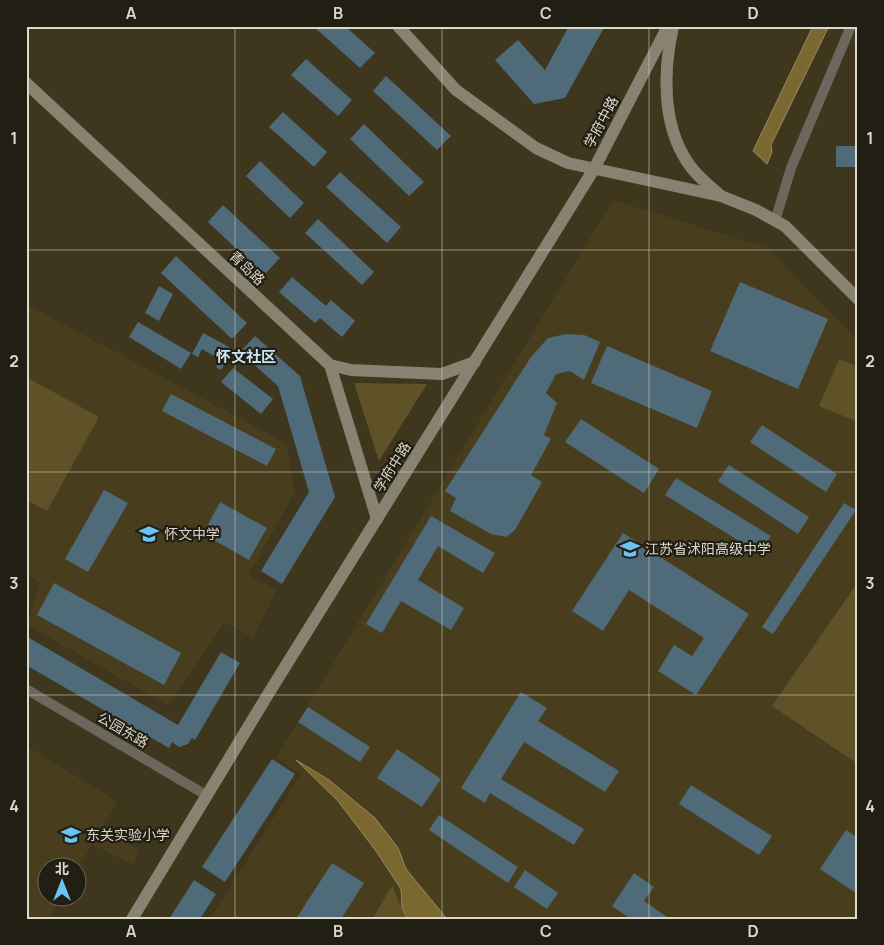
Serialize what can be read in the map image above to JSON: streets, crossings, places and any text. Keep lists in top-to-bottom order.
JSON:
{
  "streets": {
    "street": ["学府中路", "青岛路", "公园东路"]
  },
  "crossings": [
    ["学府中路", "青岛路"],
    ["学府中路", "公园东路"]
  ],
  "districts": ["怀文社区"],
  "places": {
    "school or university": ["怀文中学", "江苏省沭阳高级中学", "东关实验小学"]
  },
  "north": "top",
  "grid": {
    "columns": [
      "A",
      "B",
      "C",
      "D"
    ],
    "rows": [
      "1",
      "2",
      "3",
      "4"
    ]
  }
}
